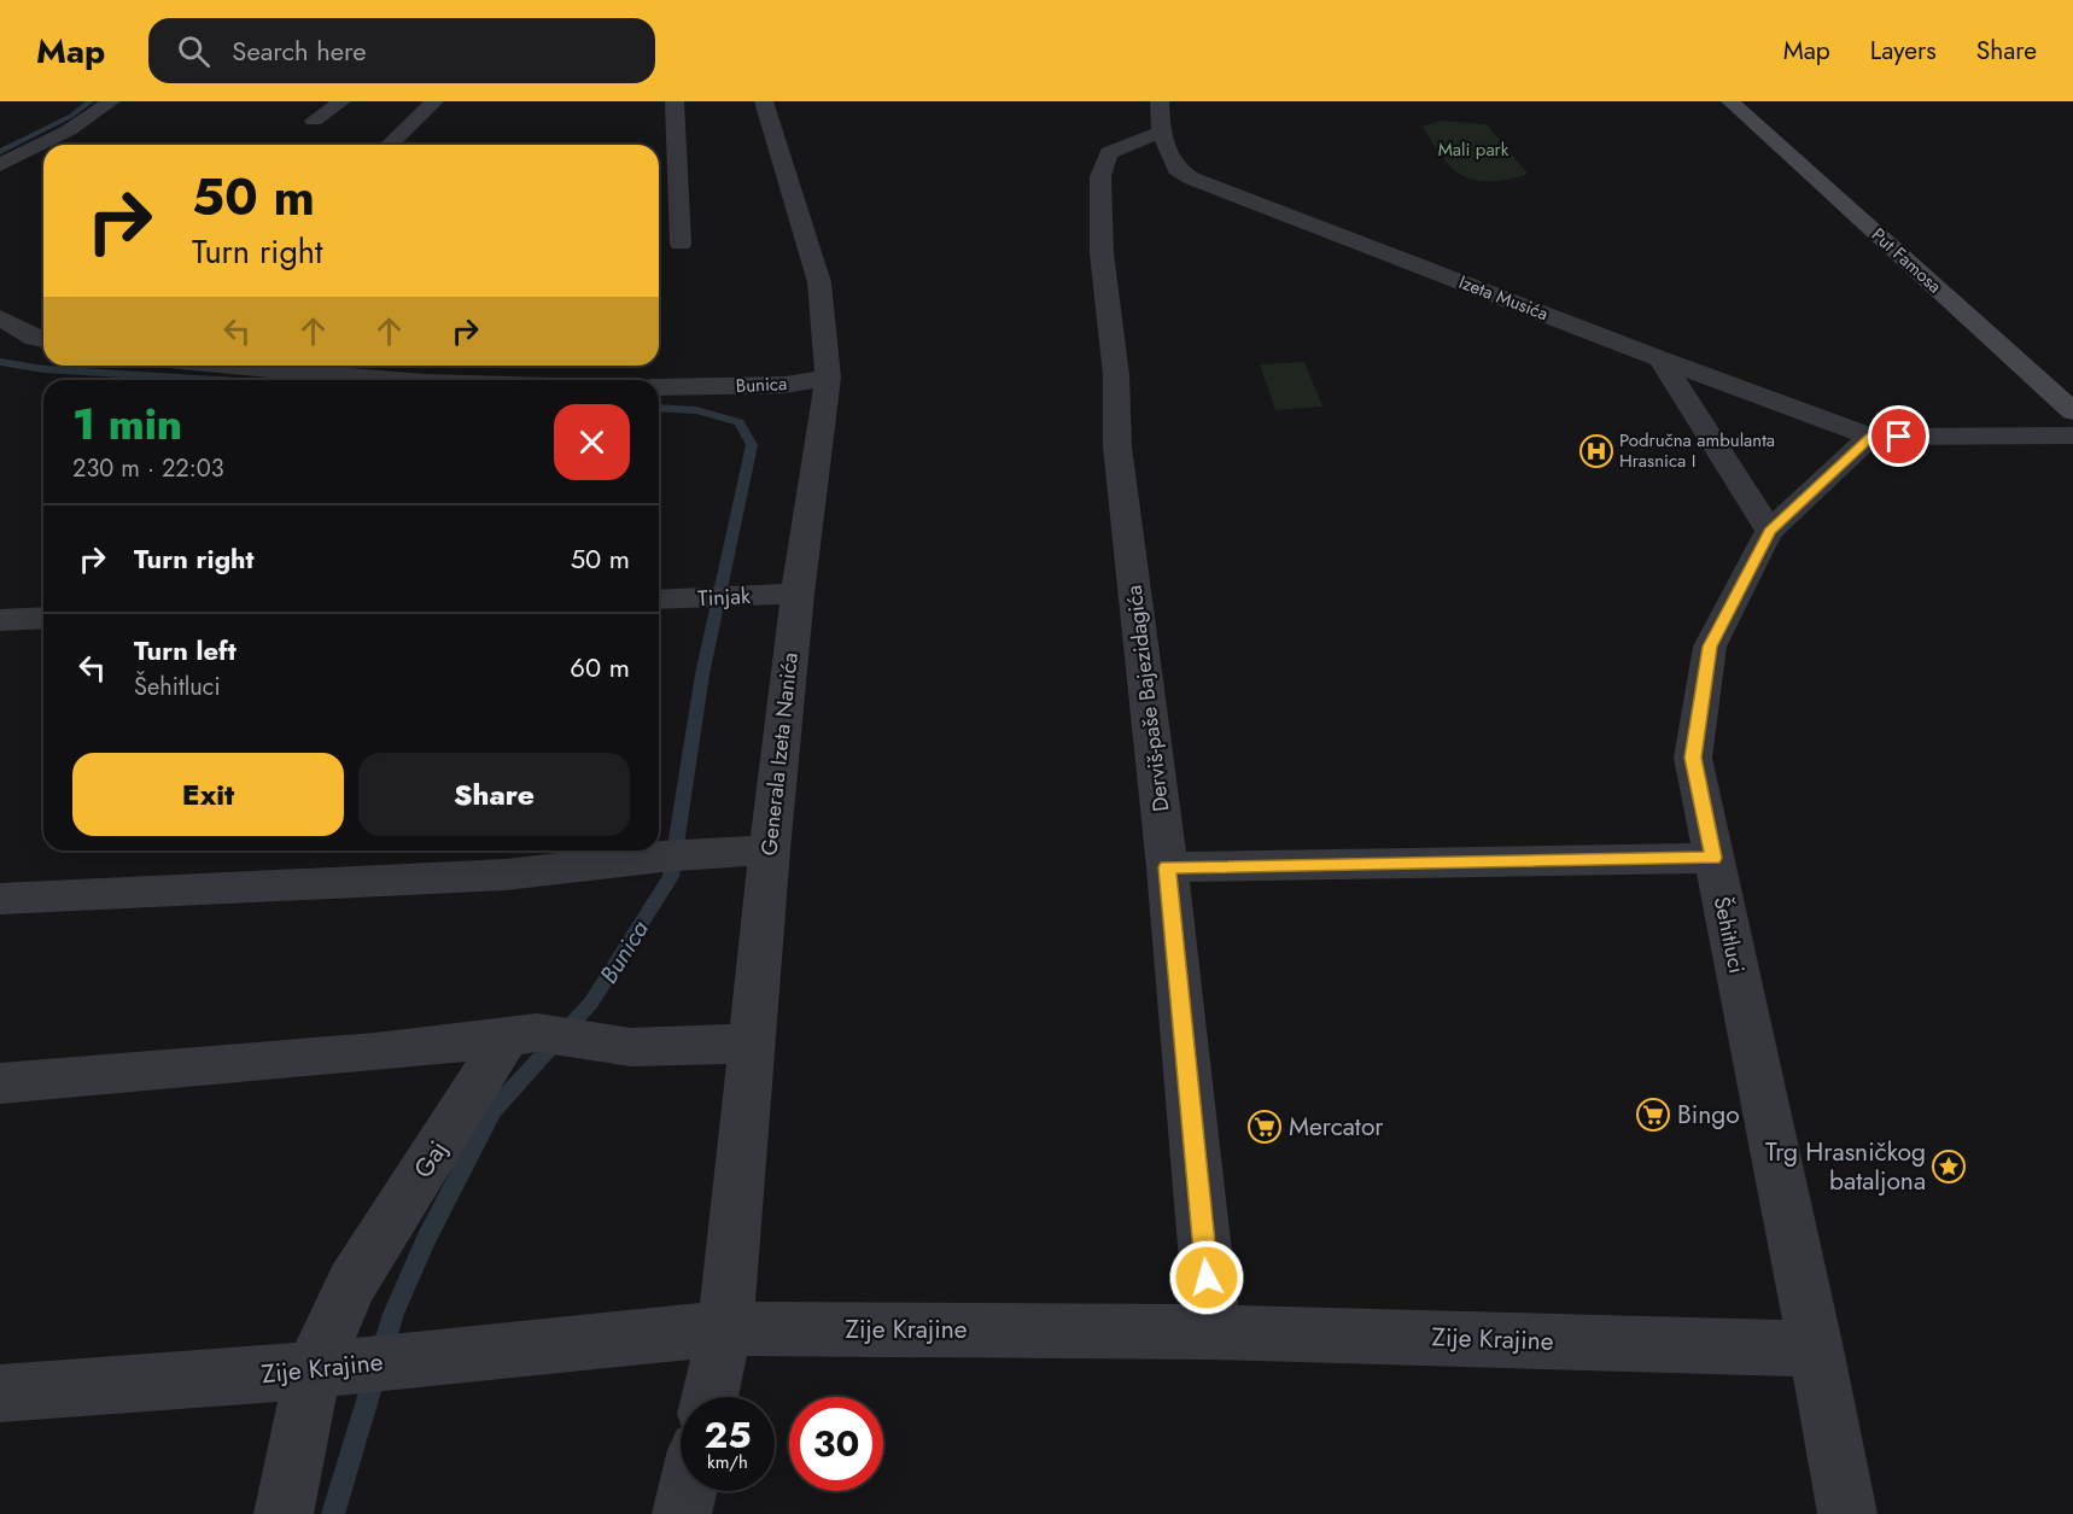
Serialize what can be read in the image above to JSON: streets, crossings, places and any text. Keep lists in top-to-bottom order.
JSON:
{
  "streets": {
    "main road": ["Put Famosa"],
    "street": [
      "Izeta Musića",
      "Bunica",
      "Tinjak",
      "Derviš-paše Bajezidagića",
      "Generala Izeta Nanića",
      "Šehitluci",
      "Gaj",
      "Zije Krajine"
    ]
  },
  "crossings": [
    ["Izeta Musića", "Derviš-paše Bajezidagića"],
    ["Izeta Musića", "Šehitluci"],
    ["Bunica", "Generala Izeta Nanića"],
    ["Tinjak", "Generala Izeta Nanića"],
    ["Derviš-paše Bajezidagića", "Zije Krajine"],
    ["Generala Izeta Nanića", "Zije Krajine"],
    ["Šehitluci", "Zije Krajine"],
    ["Gaj", "Zije Krajine"]
  ],
  "water": ["Bunica"],
  "parks": ["Mali park"],
  "places": {
    "hospital": ["Područna ambulanta Hrasnica I"],
    "supermarket": ["Bingo", "Mercator"],
    "place": ["Trg Hrasničkog bataljona"]
  },
  "page": {
    "header": "Map",
    "search": "Search here",
    "nav": ["Map", "Layers", "Share"],
    "turn": ["50 m", "Turn right"],
    "heading": ["1 min", "230 m · 22:03"],
    "list": [
      {
        "name": "Turn right",
        "value": "50 m"
      },
      {
        "name": "Turn left",
        "note": "Šehitluci",
        "value": "60 m"
      }
    ],
    "buttons": ["Exit", "Share"],
    "speed": "25 km/h",
    "limit": "30"
  }
}
